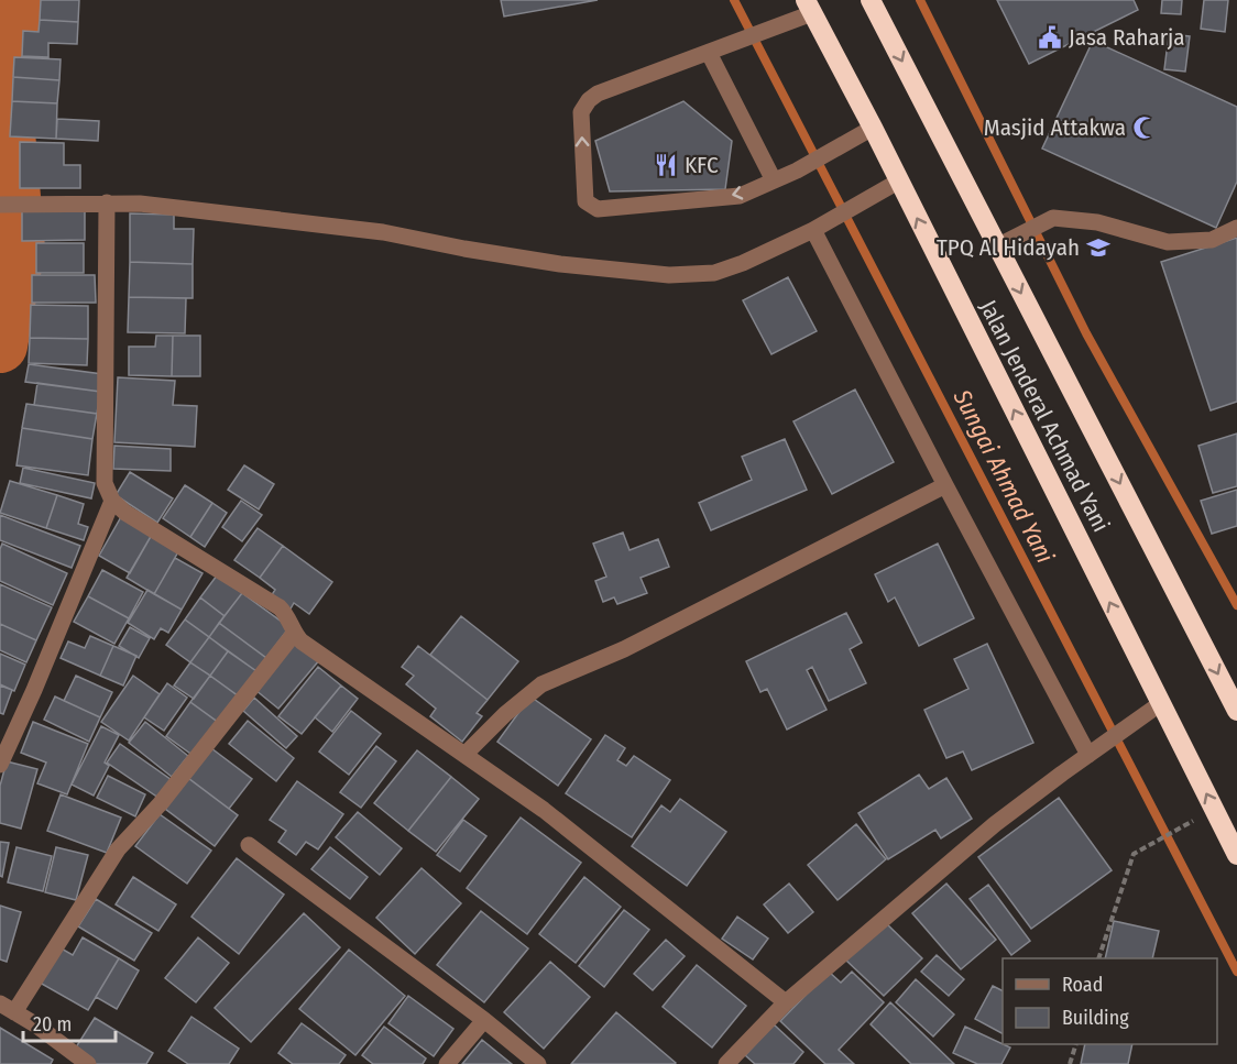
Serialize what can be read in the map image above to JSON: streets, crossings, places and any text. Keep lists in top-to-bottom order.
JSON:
{
  "streets": {
    "highway": ["Jalan Jenderal Achmad Yani"]
  },
  "water": ["Sungai Ahmad Yani"],
  "places": {
    "public building": ["Jasa Raharja"],
    "mosque": ["Masjid Attakwa"],
    "restaurant": ["KFC"],
    "school or university": ["TPQ Al Hidayah"]
  },
  "legend": ["Road", "Building"],
  "scale_bar": "20 m"
}
